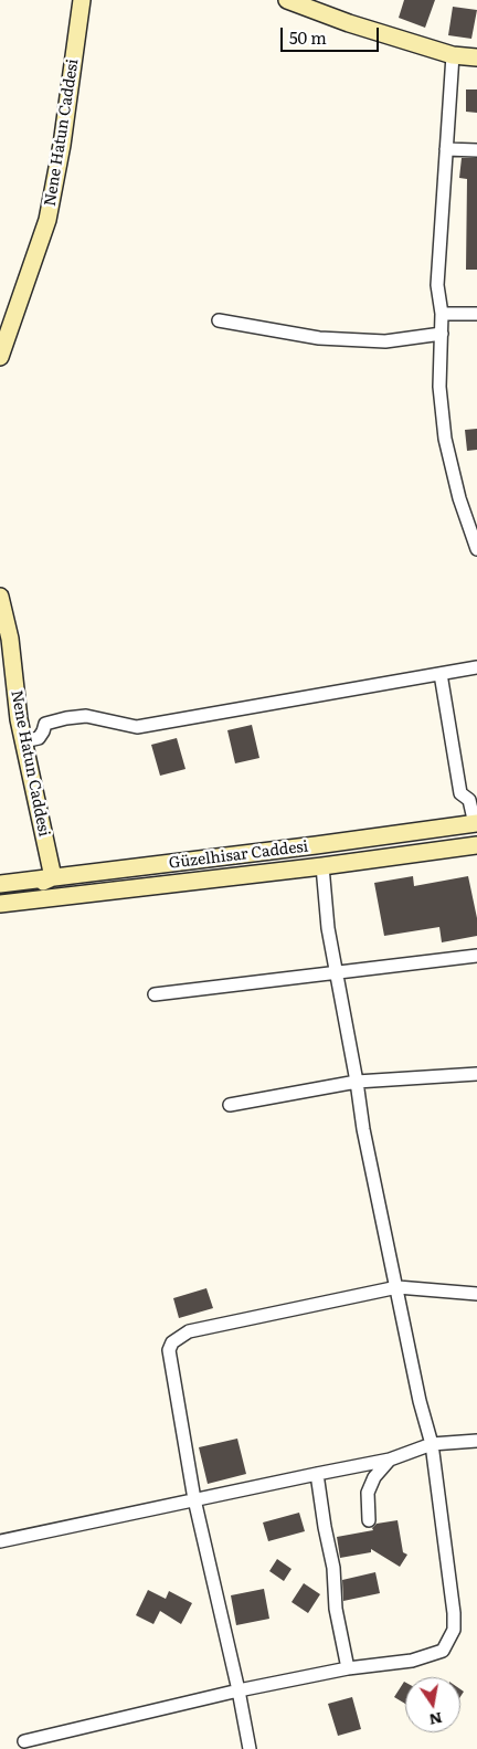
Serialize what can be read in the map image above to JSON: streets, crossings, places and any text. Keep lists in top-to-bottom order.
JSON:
{
  "streets": {
    "street": ["Nene Hatun Caddesi", "Güzelhisar Caddesi"]
  },
  "crossings": [
    ["Nene Hatun Caddesi", "Güzelhisar Caddesi"]
  ],
  "scale_bar": "50 m",
  "north": "bottom"
}
